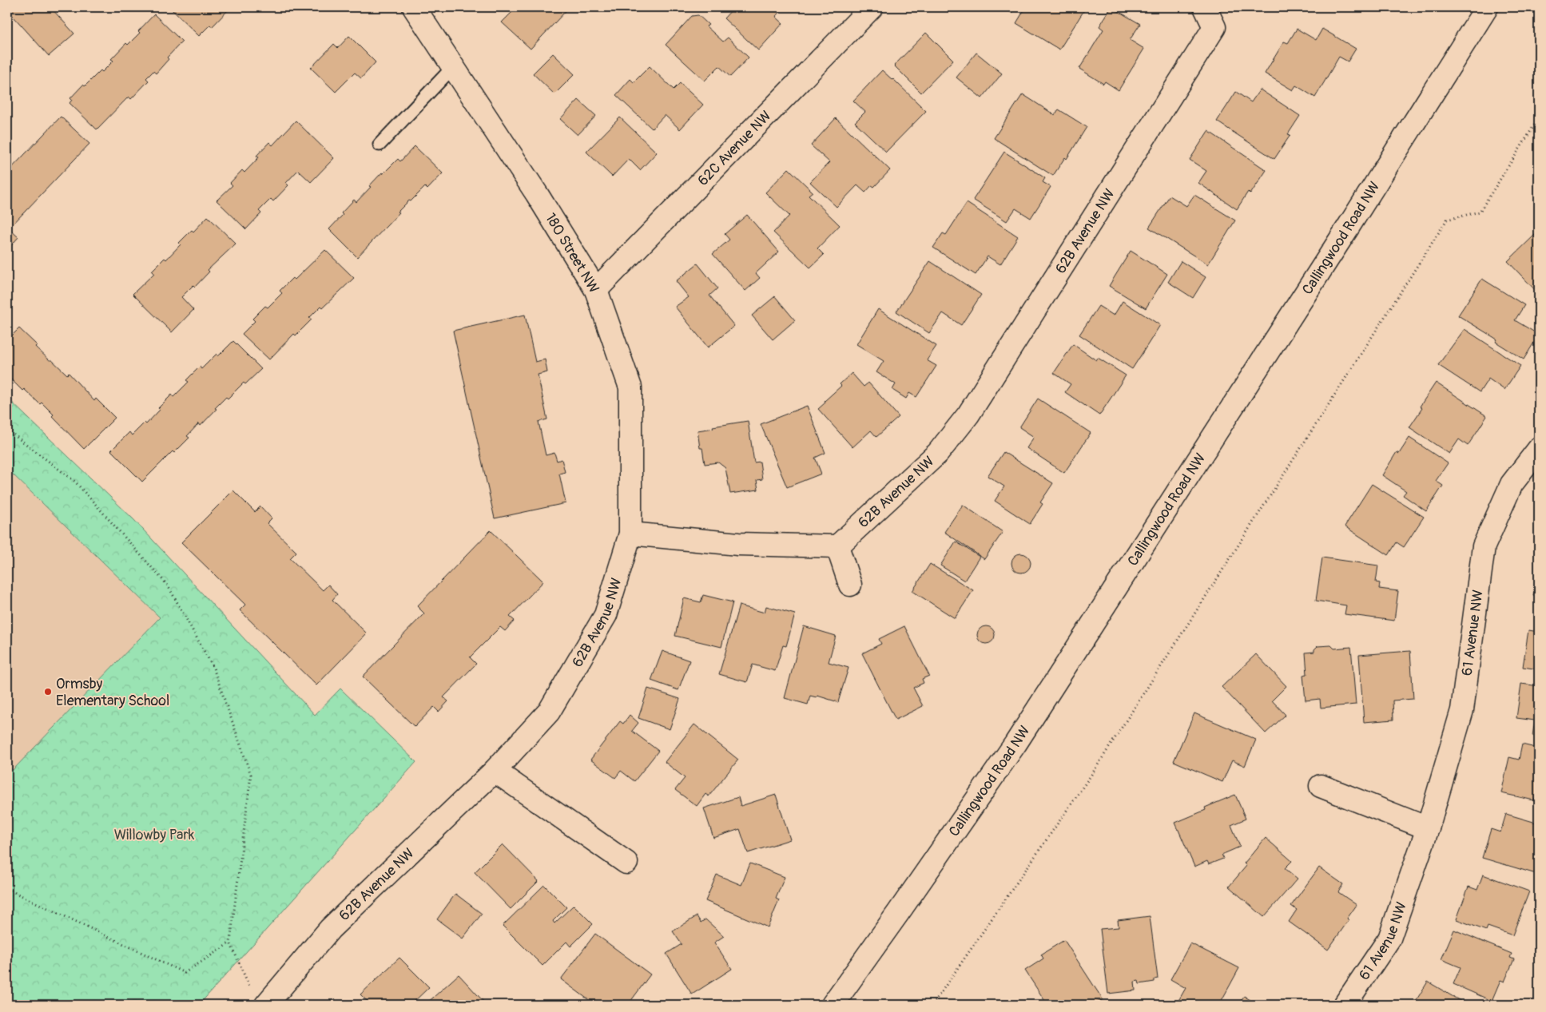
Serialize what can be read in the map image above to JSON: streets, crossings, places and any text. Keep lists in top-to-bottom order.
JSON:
{
  "streets": {
    "street": [
      "62C Avenue NW",
      "62B Avenue NW",
      "Callingwood Road NW",
      "180 Street NW",
      "61 Avenue NW"
    ]
  },
  "crossings": [
    ["62C Avenue NW", "180 Street NW"],
    ["62B Avenue NW", "180 Street NW"]
  ],
  "parks": ["Willowby Park"],
  "places": ["Ormsby Elementary School"]
}
